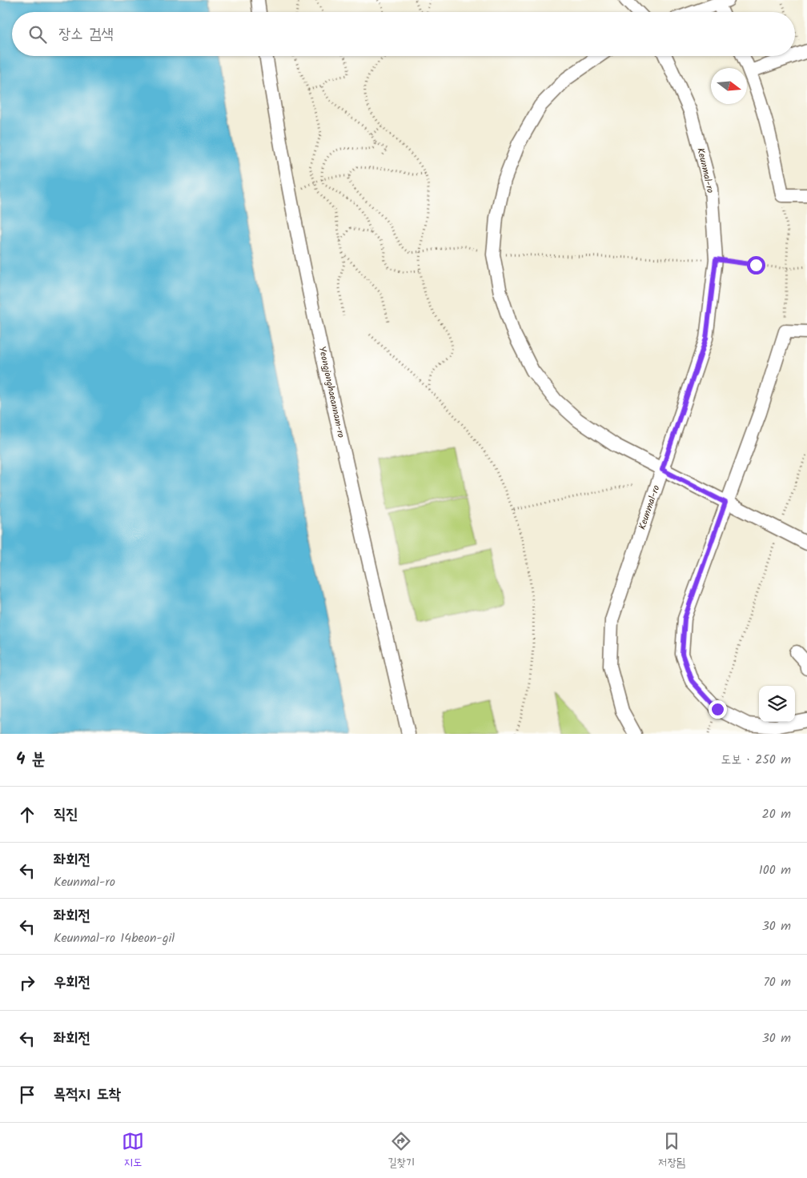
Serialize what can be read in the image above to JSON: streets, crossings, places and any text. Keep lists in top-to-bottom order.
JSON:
{
  "streets": {
    "street": ["Keunmal-ro", "Yeongjonghaeannam-ro"]
  },
  "north": "right",
  "page": {
    "search": "장소 검색",
    "heading": ["4 분", "도보 · 250 m"],
    "list": [
      ["직진", "20 m"],
      ["좌회전", "Keunmal-ro", "100 m"],
      ["좌회전", "Keunmal-ro 14beon-gil", "30 m"],
      ["우회전", "70 m"],
      ["좌회전", "30 m"],
      "목적지 도착"
    ],
    "nav": ["지도", "길찾기", "저장됨"]
  }
}
